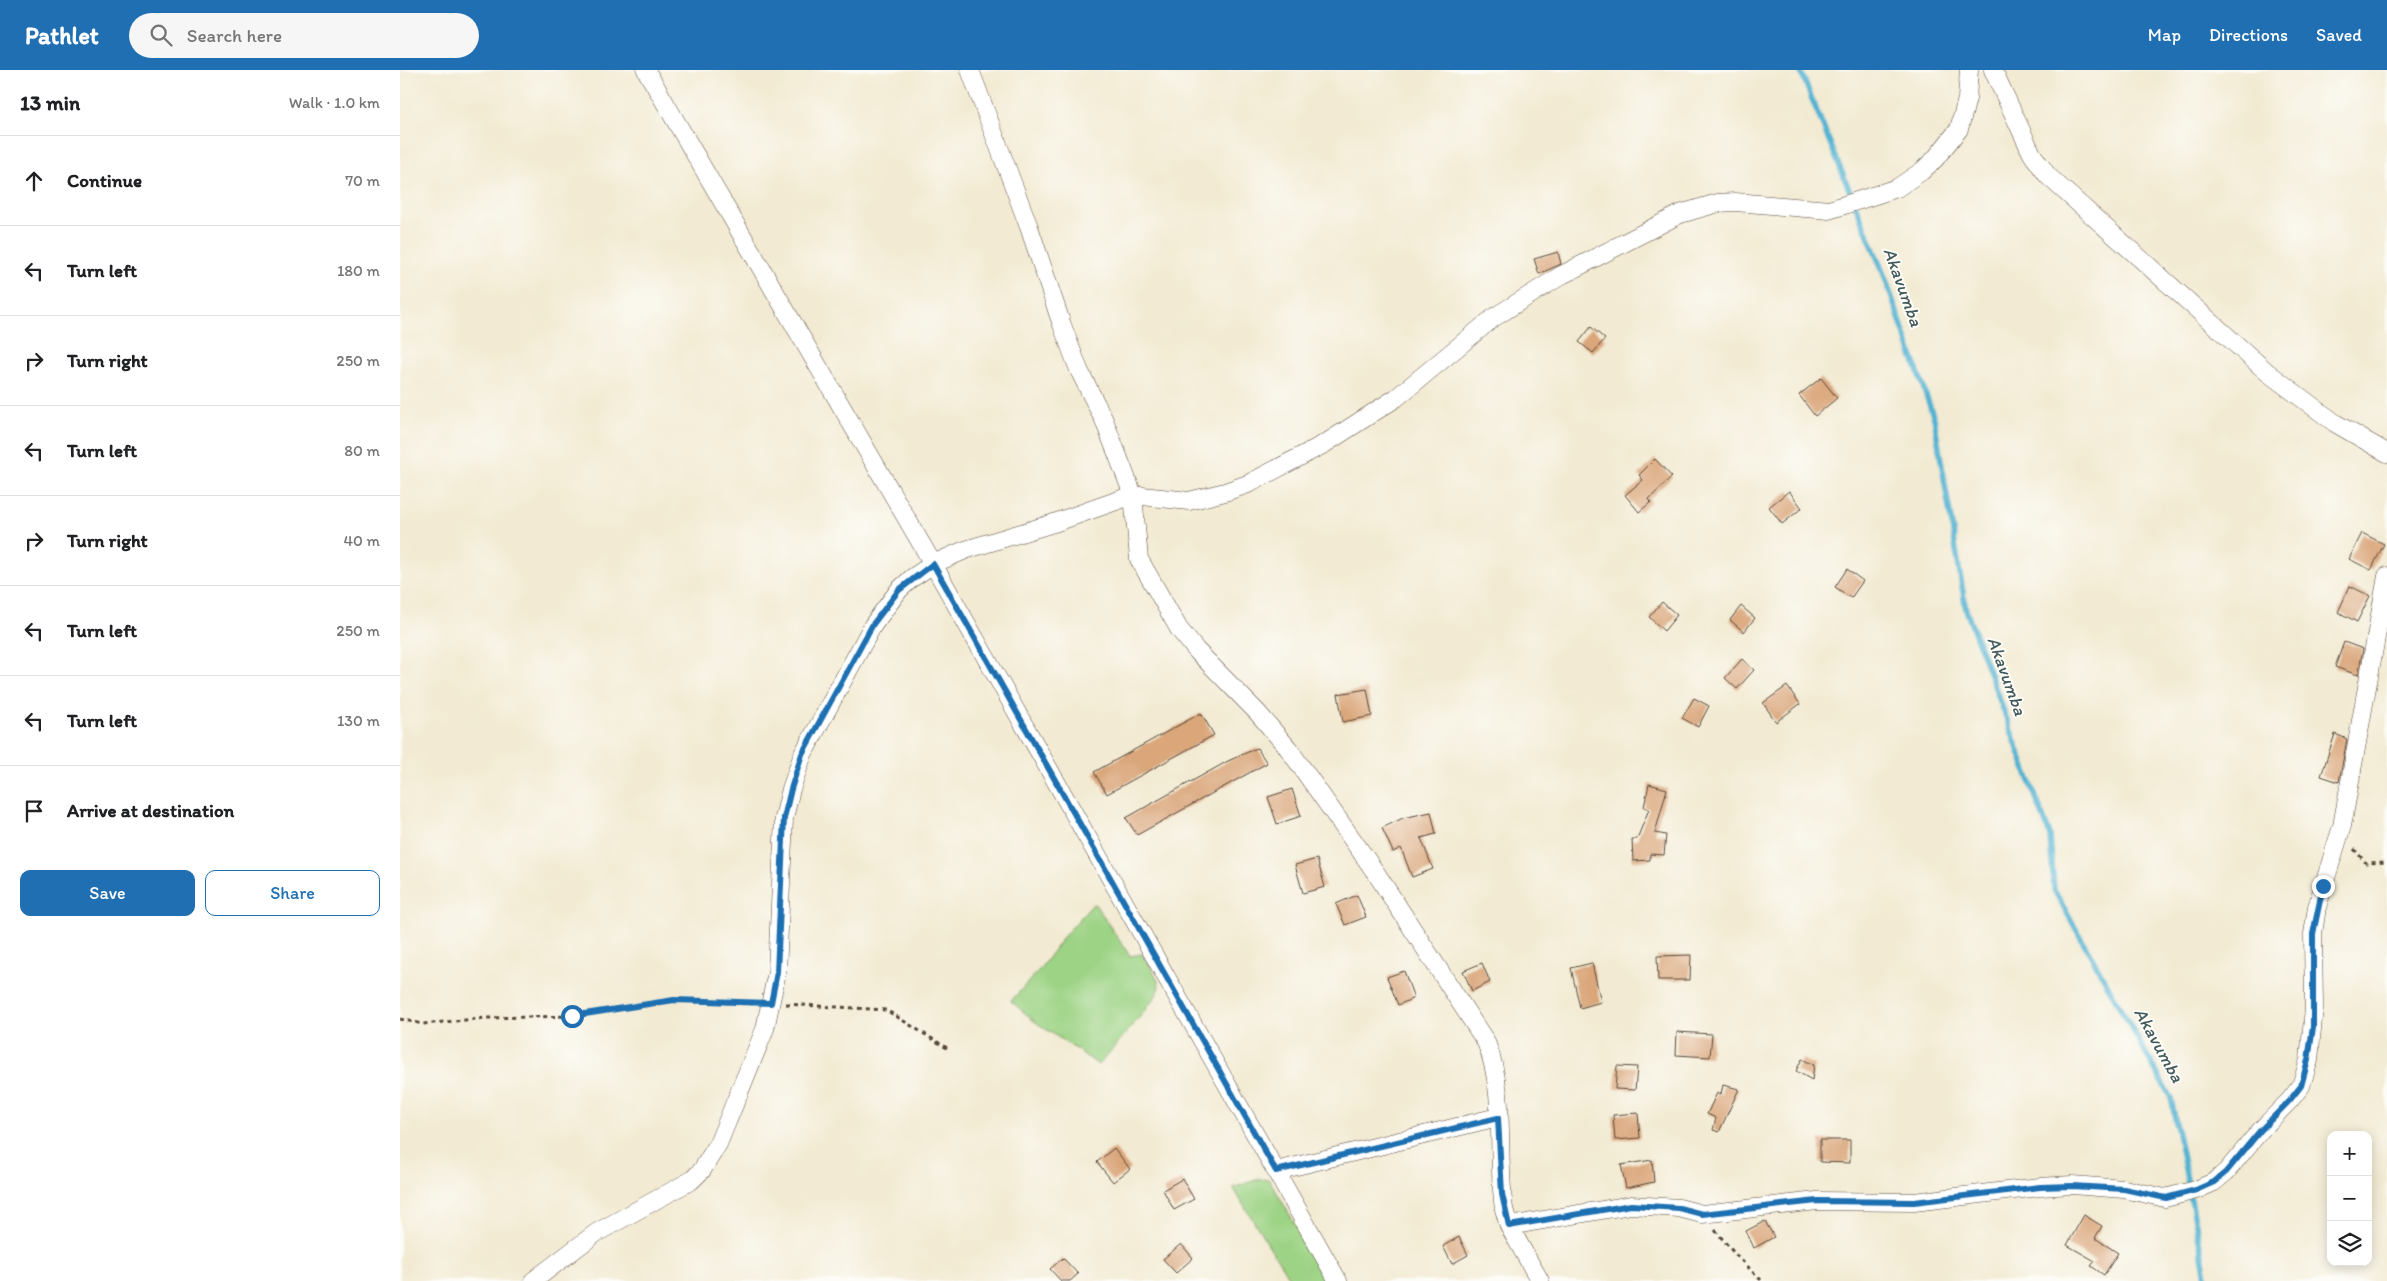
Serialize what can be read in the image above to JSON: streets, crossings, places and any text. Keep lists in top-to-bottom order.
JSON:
{
  "water": ["Akavumba"],
  "page": {
    "header": "Pathlet",
    "search": "Search here",
    "nav": ["Map", "Directions", "Saved"],
    "heading": ["13 min", "Walk · 1.0 km"],
    "list": [
      ["Continue", "70 m"],
      ["Turn left", "180 m"],
      ["Turn right", "250 m"],
      ["Turn left", "80 m"],
      ["Turn right", "40 m"],
      ["Turn left", "250 m"],
      ["Turn left", "130 m"],
      "Arrive at destination"
    ],
    "buttons": ["Save", "Share"],
    "map_buttons": ["+", "−"]
  }
}
